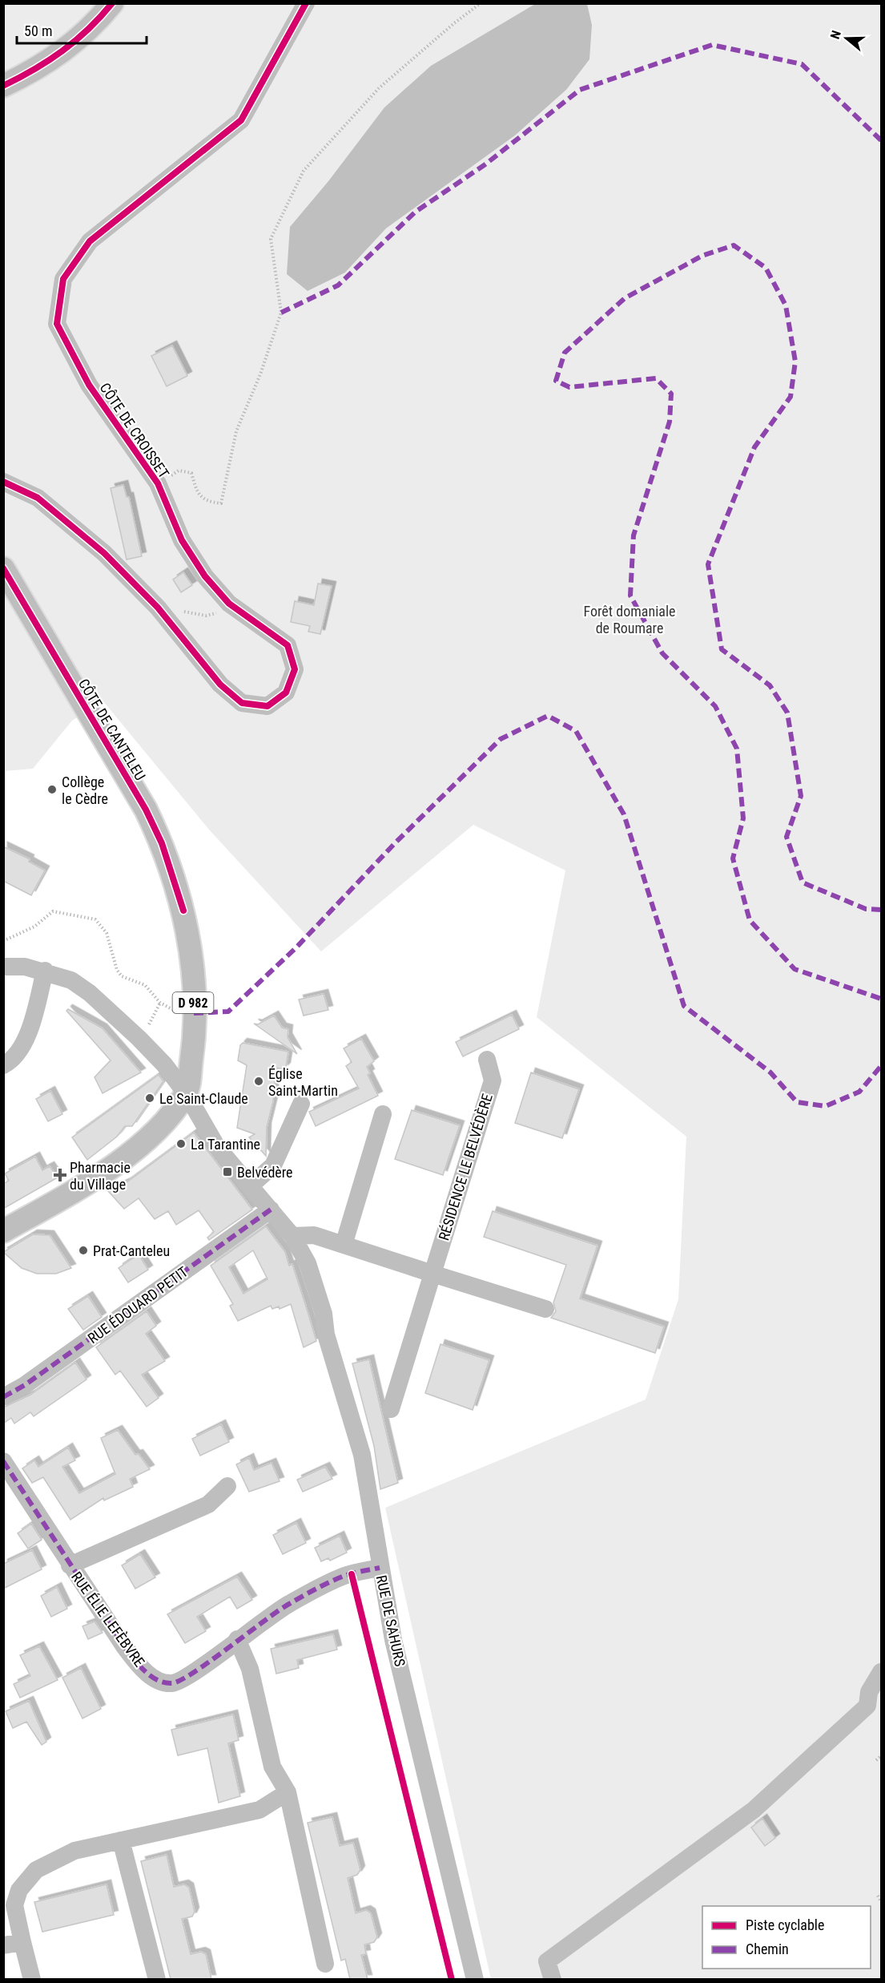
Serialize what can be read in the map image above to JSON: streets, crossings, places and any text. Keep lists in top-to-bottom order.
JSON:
{
  "streets": {
    "main road": ["CÔTE DE CANTELEU", "D 982"],
    "street": [
      "CÔTE DE CROISSET",
      "RÉSIDENCE LE BELVÉDÈRE",
      "RUE ÉDOUARD PETIT",
      "RUE ÉLIE LEFÈBVRE",
      "RUE DE SAHURS"
    ]
  },
  "crossings": [
    ["CÔTE DE CANTELEU", "RUE DE SAHURS"],
    ["RUE ÉDOUARD PETIT", "RUE DE SAHURS"],
    ["RUE ÉLIE LEFÈBVRE", "RUE DE SAHURS"]
  ],
  "parks": ["Forêt domaniale de Roumare"],
  "places": {
    "other": [
      "Collège le Cèdre",
      "Église Saint-Martin",
      "Le Saint-Claude",
      "La Tarantine",
      "Prat-Canteleu"
    ],
    "transit": ["Belvédère"],
    "health": ["Pharmacie du Village"]
  },
  "legend": ["Piste cyclable", "Chemin"],
  "scale_bar": "50 m",
  "north": "left"
}
